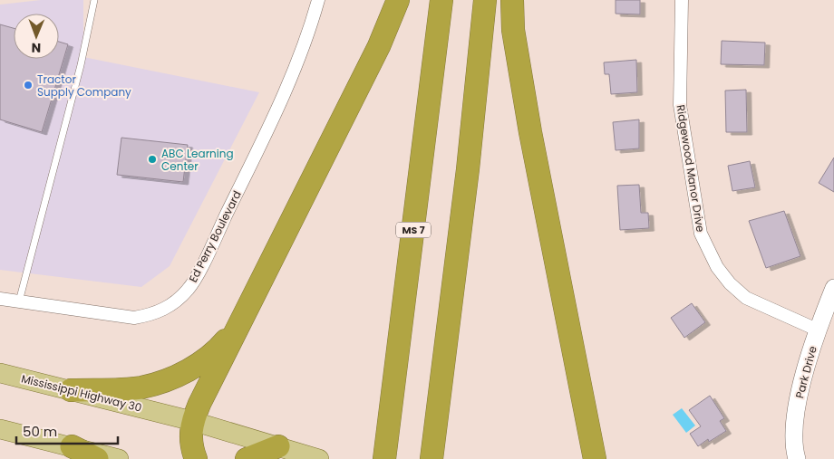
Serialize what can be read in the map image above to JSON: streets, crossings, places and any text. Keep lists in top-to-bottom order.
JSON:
{
  "streets": {
    "highway": ["MS 7"],
    "main road": ["Mississippi Highway 30"],
    "street": ["Ridgewood Manor Drive", "Ed Perry Boulevard", "Park Drive"]
  },
  "crossings": [
    ["Ridgewood Manor Drive", "Park Drive"]
  ],
  "places": ["Tractor Supply Company", "ABC Learning Center"],
  "scale_bar": "50 m",
  "north": "bottom"
}
